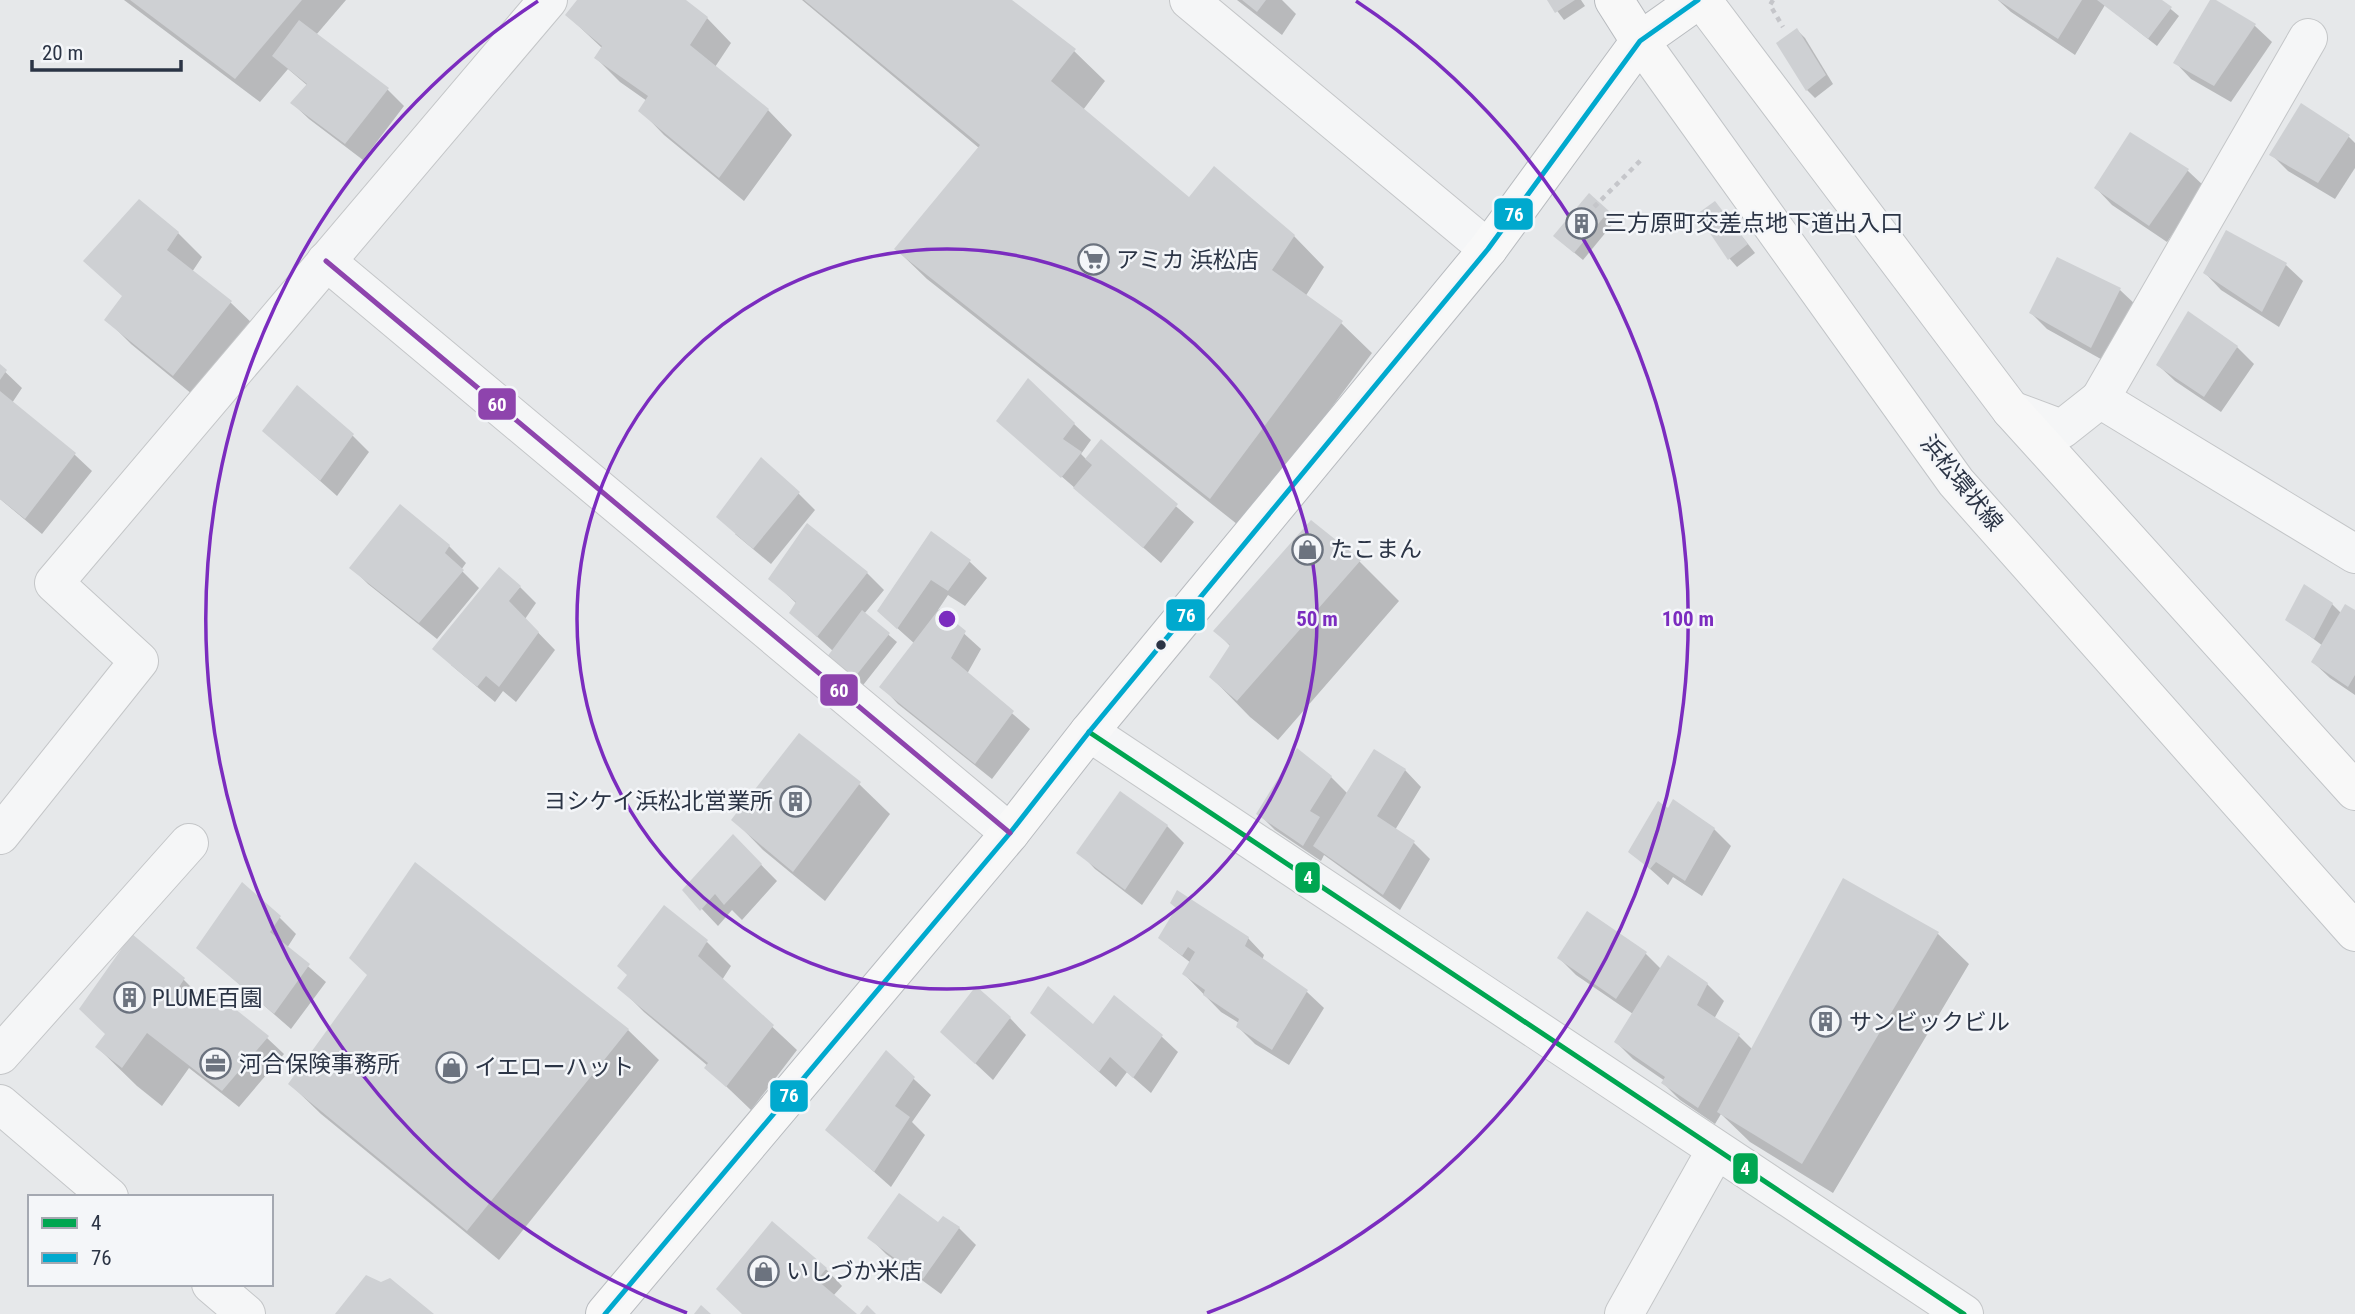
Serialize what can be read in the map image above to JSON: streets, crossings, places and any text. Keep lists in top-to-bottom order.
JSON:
{
  "streets": {
    "main road": ["浜松環状線"]
  },
  "places": {
    "building": [
      "三方原町交差点地下道出入口",
      "ヨシケイ浜松北営業所",
      "PLUME百園",
      "サンビックビル"
    ],
    "supermarket": ["アミカ 浜松店"],
    "shop": ["たこまん", "イエローハット", "いしづか米店"],
    "office": ["河合保険事務所"]
  },
  "lines": ["transit line 76", "transit line 60", "transit line 4"],
  "legend": ["4", "76"],
  "scale_bar": "20 m",
  "rings": ["50 m", "100 m"]
}
